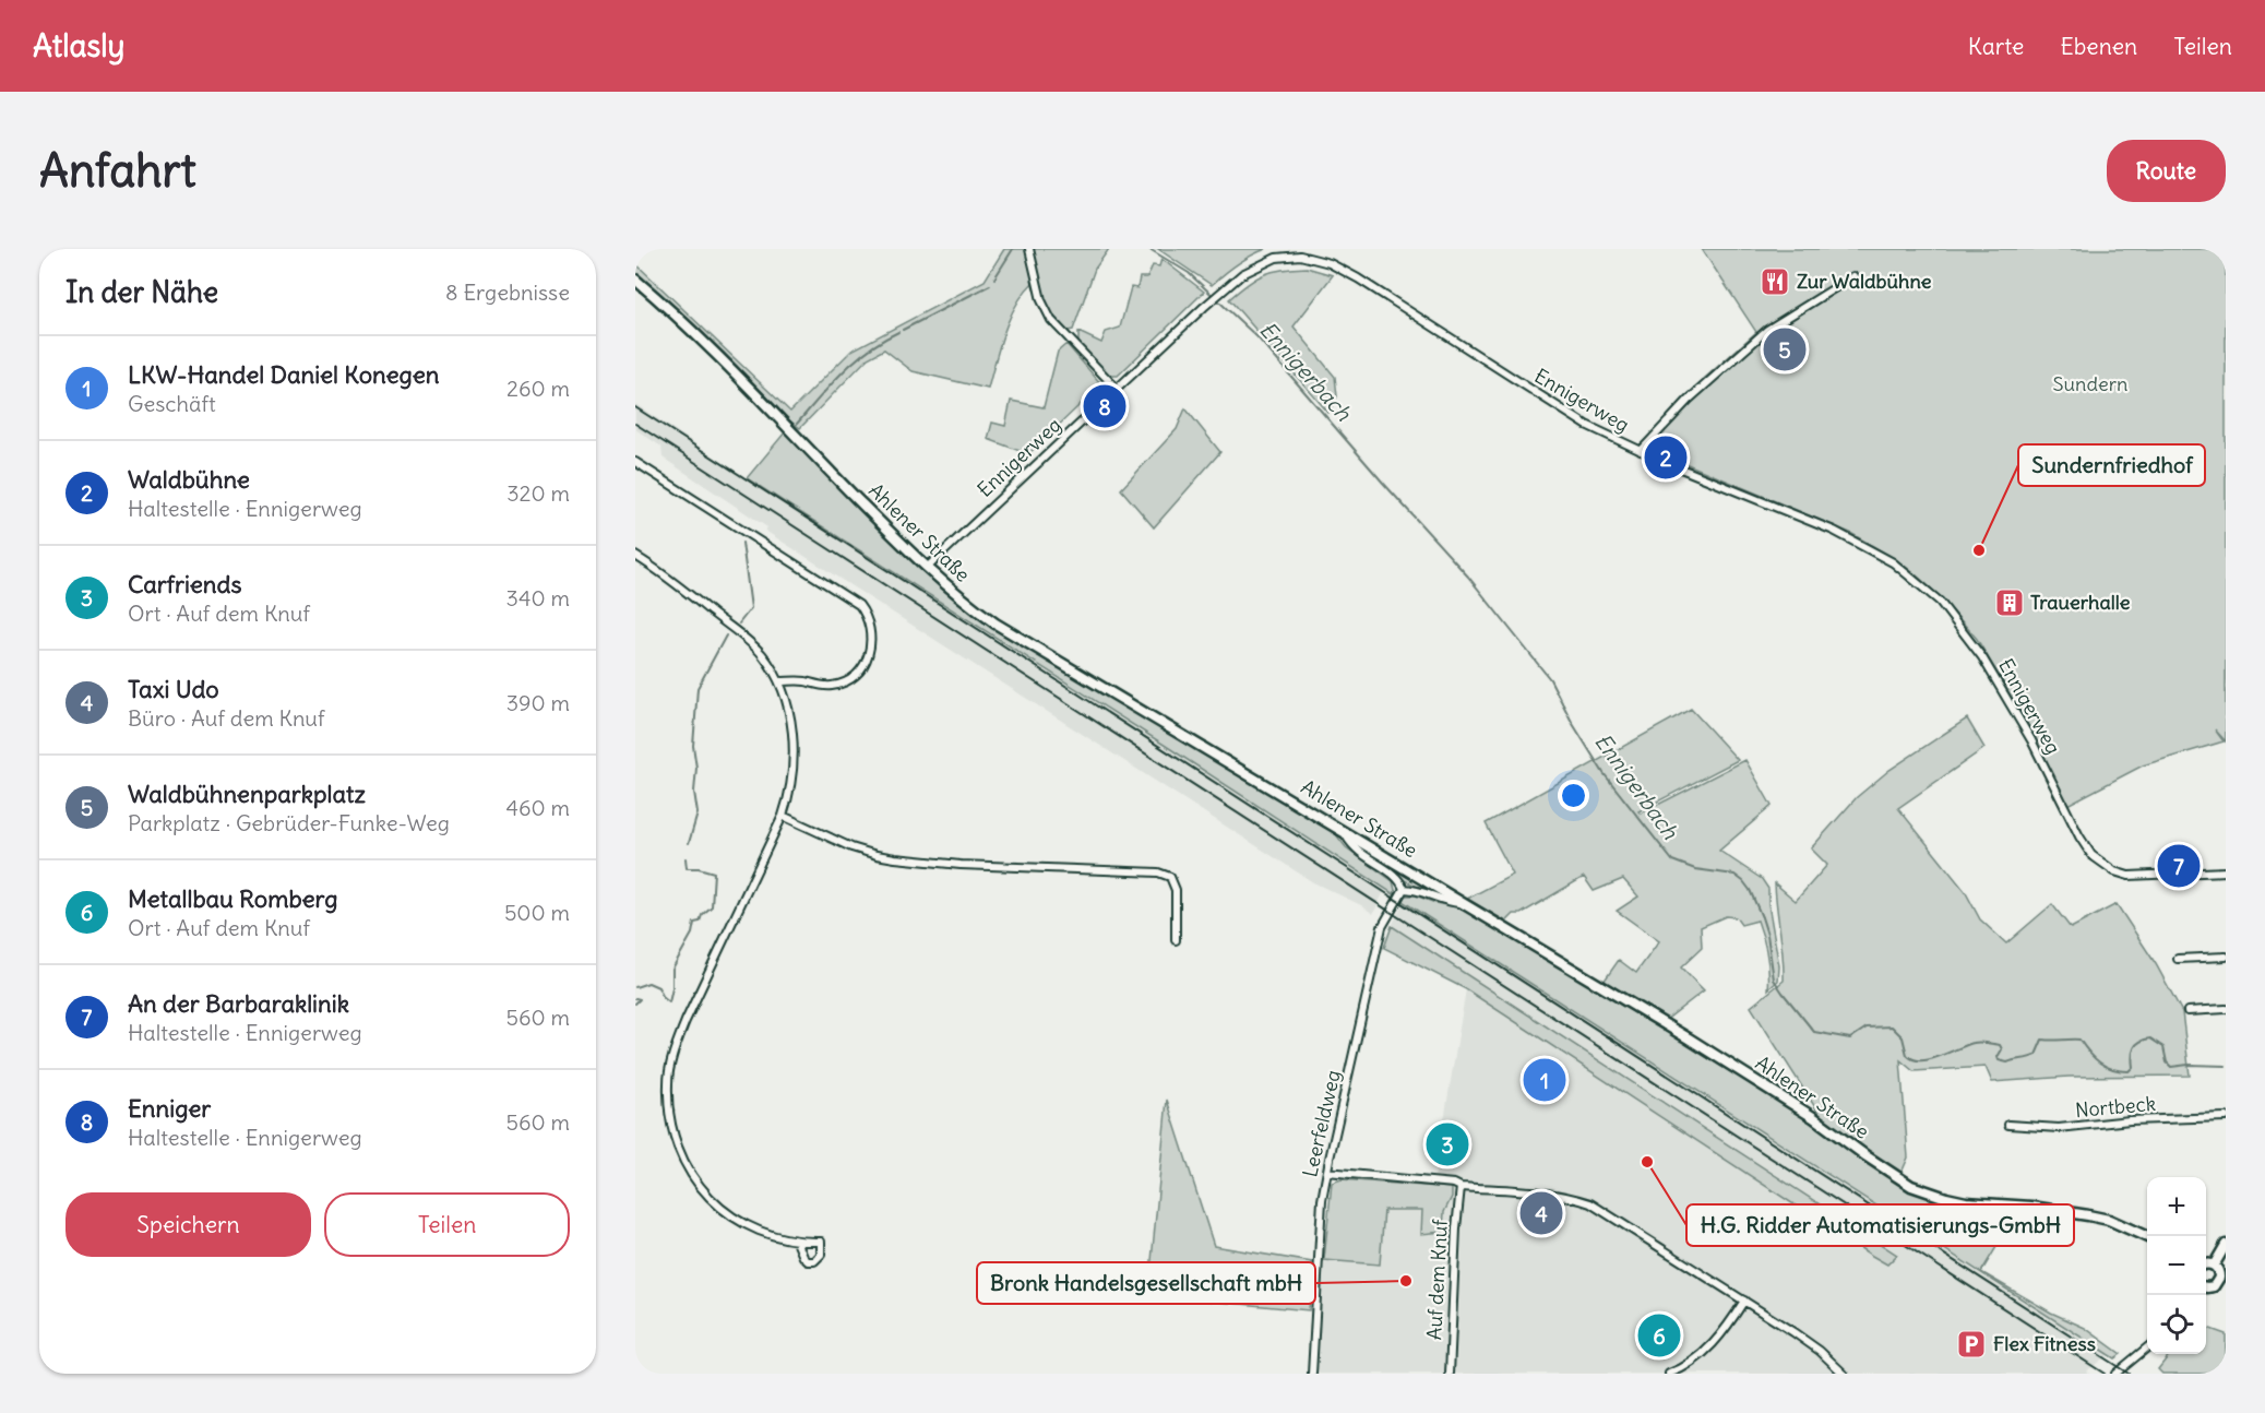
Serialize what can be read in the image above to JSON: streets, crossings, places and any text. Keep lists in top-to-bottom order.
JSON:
{
  "streets": {
    "main road": ["Ahlener Straße"],
    "street": [
      "Ennigerweg",
      "Nortbeck",
      "Leerfeldweg",
      "Auf dem Knuf"
    ]
  },
  "crossings": [
    ["Ennigerweg", "Ahlener Straße"]
  ],
  "water": ["Ennigerbach"],
  "parks": ["Sundern"],
  "places": {
    "restaurant": ["Zur Waldbühne"],
    "other": ["Sundernfriedhof", "H.G. Ridder Automatisierungs-GmbH", "Bronk Handelsgesellschaft mbH"],
    "building": ["Trauerhalle"],
    "parking": ["Flex Fitness"]
  },
  "page": {
    "header": "Atlasly",
    "nav": ["Karte", "Ebenen", "Teilen"],
    "buttons": [
      "Route",
      ["Speichern", "Teilen"]
    ],
    "title": "Anfahrt",
    "heading": ["In der Nähe", "8 Ergebnisse"],
    "pins": [
      "5",
      "8",
      "2",
      "7",
      "1",
      "3",
      "4",
      "6"
    ],
    "list": [
      {
        "mark": "1",
        "name": "LKW-Handel Daniel Konegen",
        "note": "Geschäft",
        "value": "260 m"
      },
      {
        "mark": "2",
        "name": "Waldbühne",
        "note": "Haltestelle · Ennigerweg",
        "value": "320 m"
      },
      {
        "mark": "3",
        "name": "Carfriends",
        "note": "Ort · Auf dem Knuf",
        "value": "340 m"
      },
      {
        "mark": "4",
        "name": "Taxi Udo",
        "note": "Büro · Auf dem Knuf",
        "value": "390 m"
      },
      {
        "mark": "5",
        "name": "Waldbühnenparkplatz",
        "note": "Parkplatz · Gebrüder-Funke-Weg",
        "value": "460 m"
      },
      {
        "mark": "6",
        "name": "Metallbau Romberg",
        "note": "Ort · Auf dem Knuf",
        "value": "500 m"
      },
      {
        "mark": "7",
        "name": "An der Barbaraklinik",
        "note": "Haltestelle · Ennigerweg",
        "value": "560 m"
      },
      {
        "mark": "8",
        "name": "Enniger",
        "note": "Haltestelle · Ennigerweg",
        "value": "560 m"
      }
    ],
    "map_buttons": ["+", "−"]
  }
}
